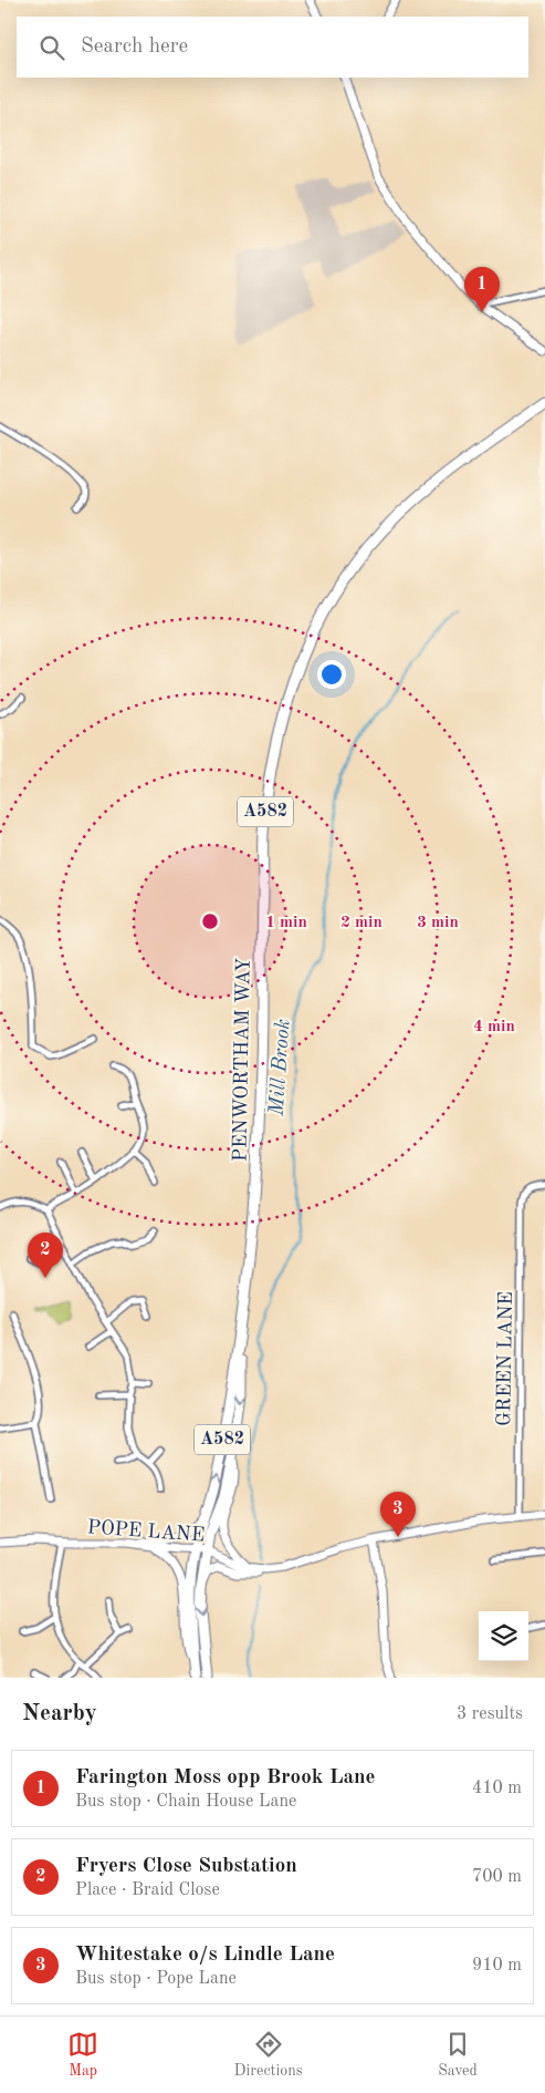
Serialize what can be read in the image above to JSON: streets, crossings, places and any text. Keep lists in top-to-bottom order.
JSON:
{
  "streets": {
    "highway": ["A582", "PENWORTHAM WAY"],
    "street": ["GREEN LANE", "POPE LANE"]
  },
  "crossings": [
    ["A582", "PENWORTHAM WAY"],
    ["A582", "POPE LANE"],
    ["PENWORTHAM WAY", "POPE LANE"],
    ["GREEN LANE", "POPE LANE"]
  ],
  "water": ["Mill Brook"],
  "page": {
    "search": "Search here",
    "pins": ["1", "2", "3"],
    "heading": ["Nearby", "3 results"],
    "list": [
      {
        "mark": "1",
        "name": "Farington Moss opp Brook Lane",
        "note": "Bus stop · Chain House Lane",
        "value": "410 m"
      },
      {
        "mark": "2",
        "name": "Fryers Close Substation",
        "note": "Place · Braid Close",
        "value": "700 m"
      },
      {
        "mark": "3",
        "name": "Whitestake o/s Lindle Lane",
        "note": "Bus stop · Pope Lane",
        "value": "910 m"
      }
    ],
    "nav": ["Map", "Directions", "Saved"]
  },
  "rings": [
    "1 min",
    "2 min",
    "3 min",
    "4 min"
  ]
}
